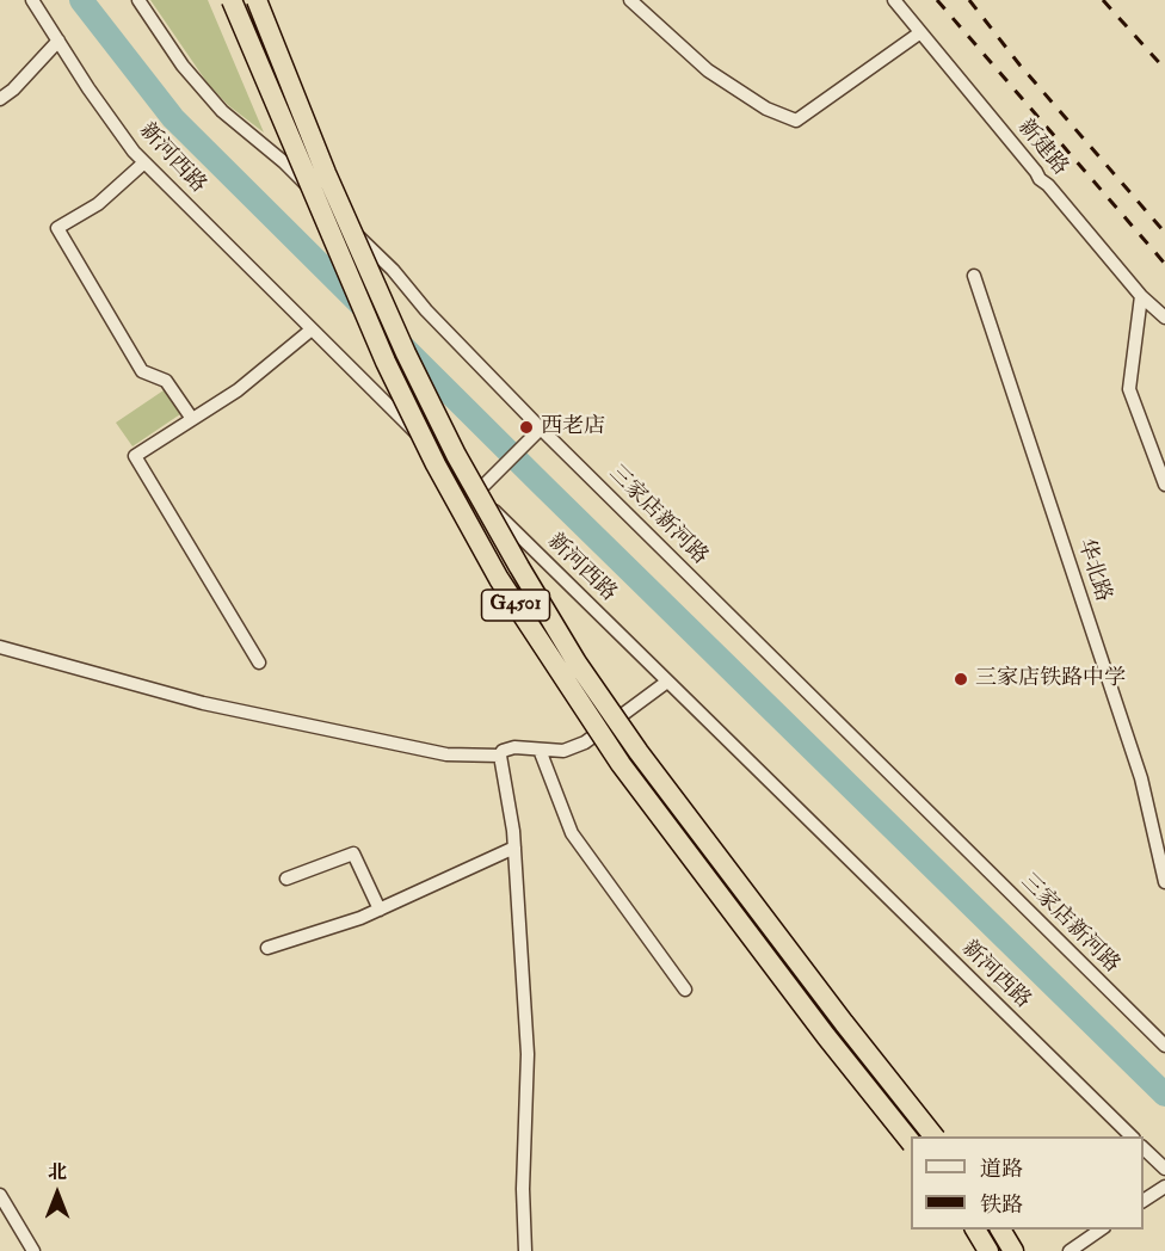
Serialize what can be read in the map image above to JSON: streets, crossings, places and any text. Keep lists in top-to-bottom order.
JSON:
{
  "streets": {
    "highway": ["G4501"],
    "street": [
      "新建路",
      "新河西路",
      "三家店新河路",
      "华北路"
    ]
  },
  "places": ["西老店", "三家店铁路中学"],
  "legend": ["道路", "铁路"],
  "north": "top"
}
